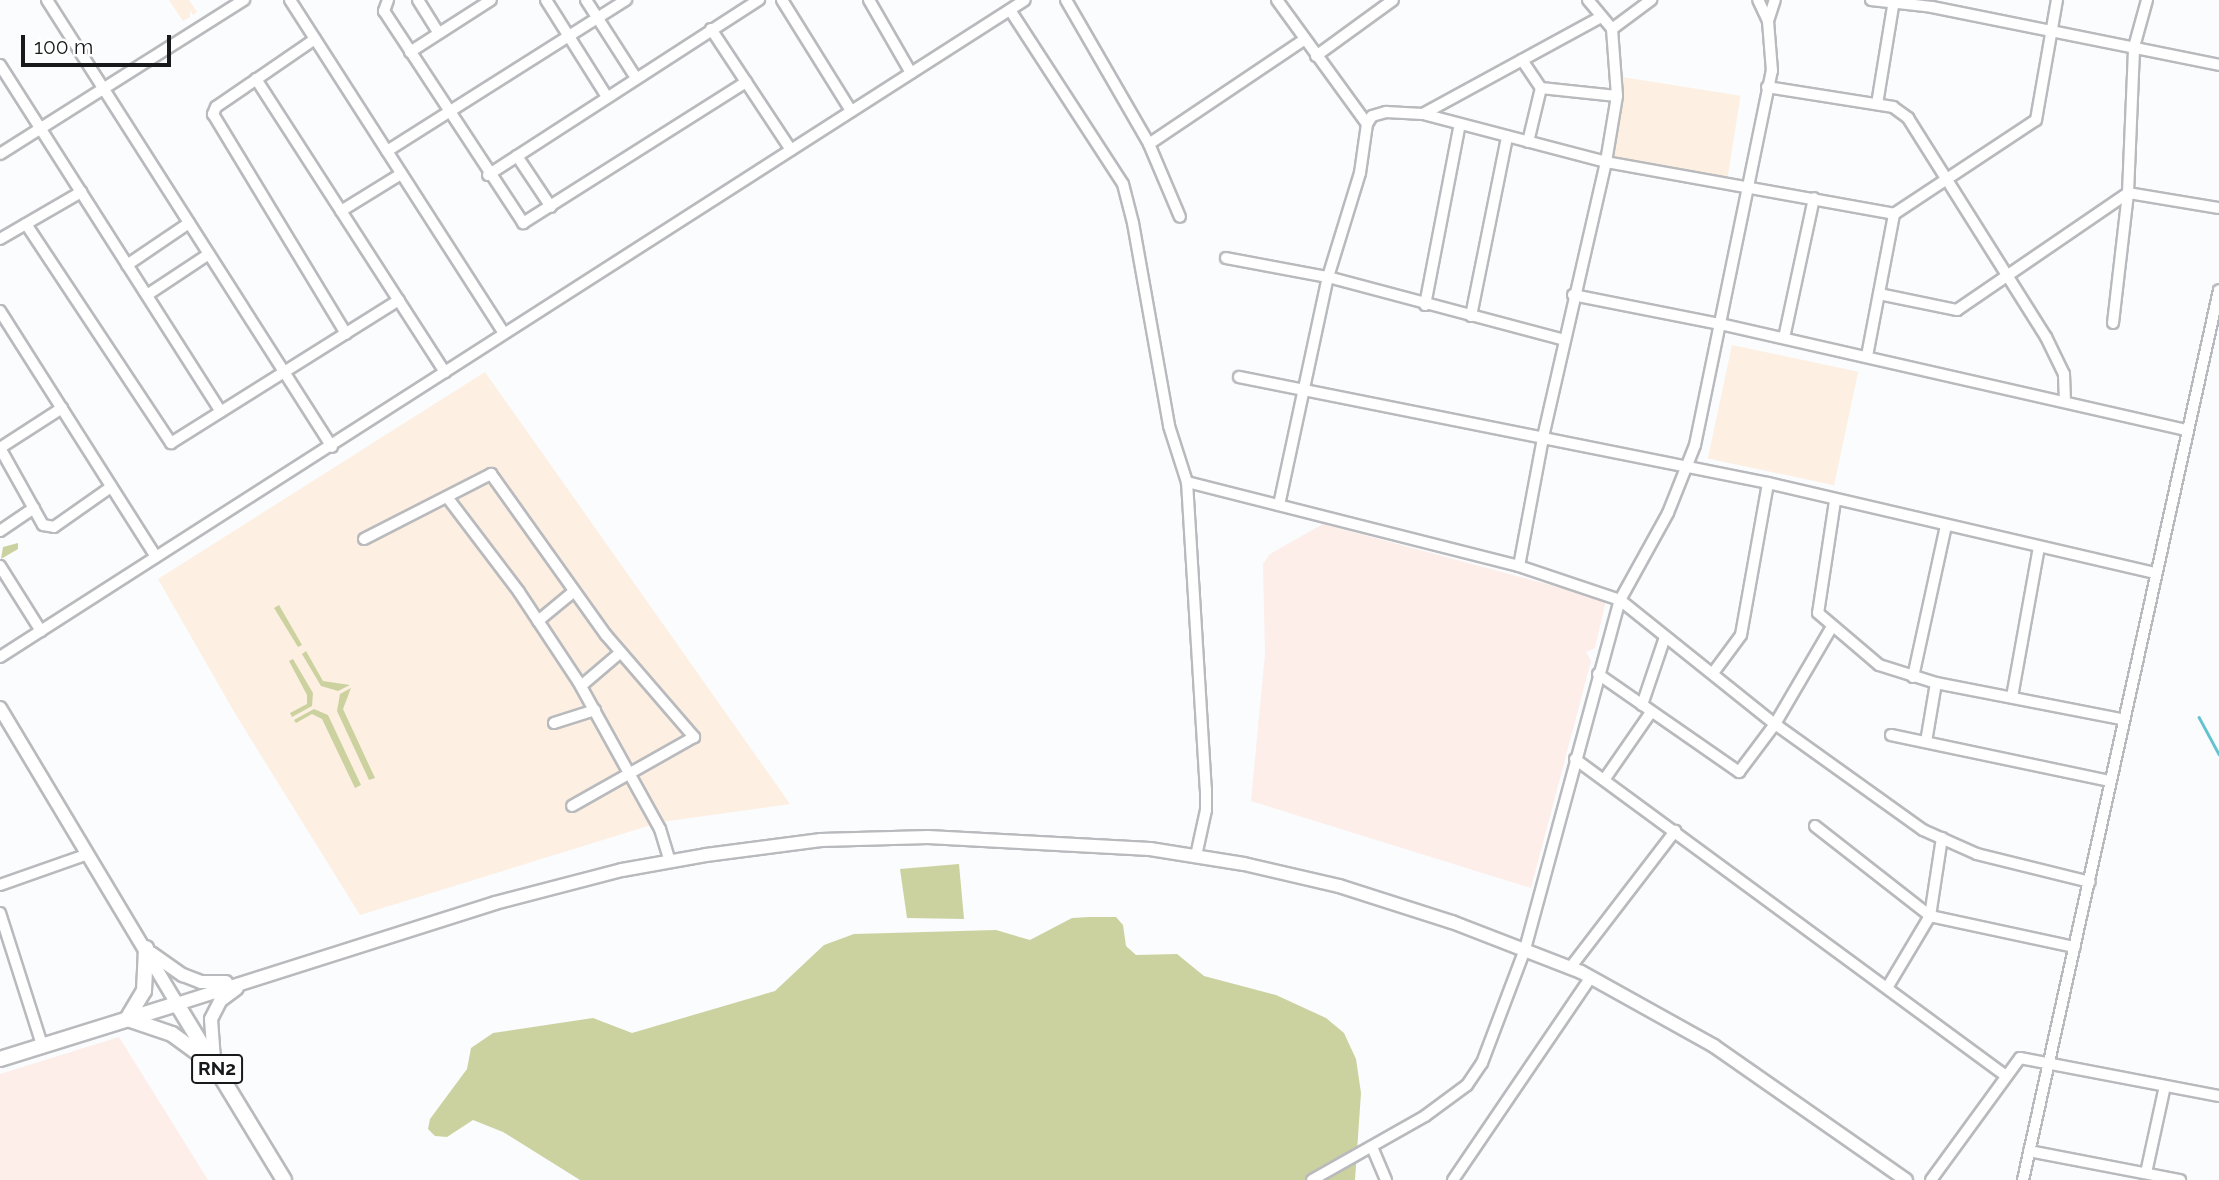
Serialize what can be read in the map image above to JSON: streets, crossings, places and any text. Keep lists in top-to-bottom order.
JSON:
{
  "streets": {
    "highway": ["RN2"]
  },
  "scale_bar": "100 m"
}
